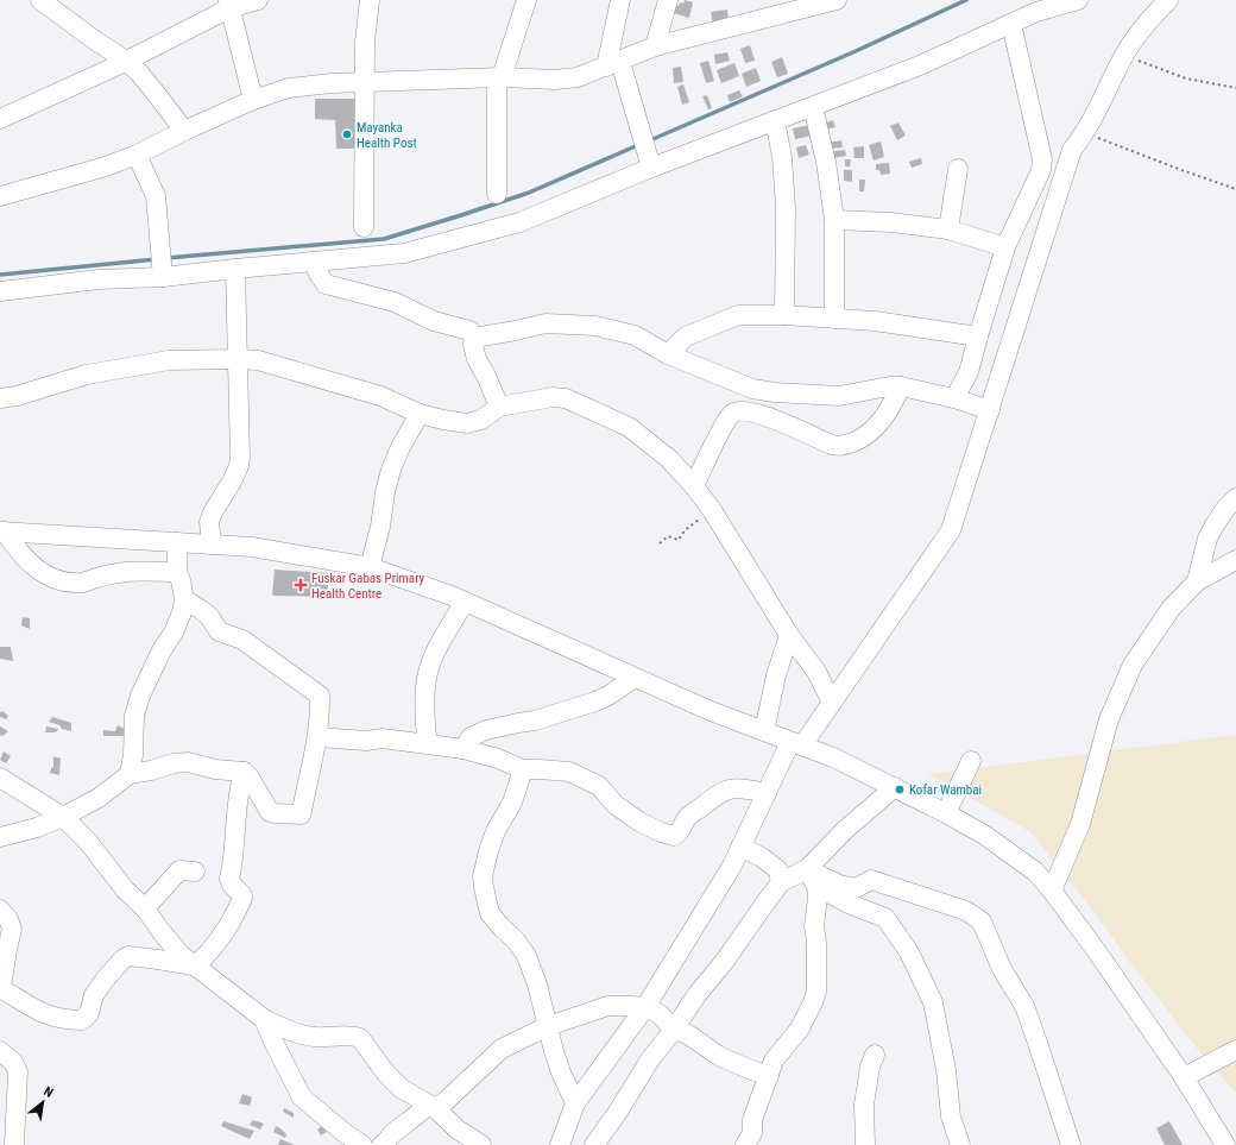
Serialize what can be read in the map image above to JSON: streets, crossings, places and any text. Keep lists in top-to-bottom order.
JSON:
{
  "places": {
    "other": ["Mayanka Health Post", "Kofar Wambai"],
    "health": ["Fuskar Gabas Primary Health Centre"]
  },
  "north": "top right"
}
